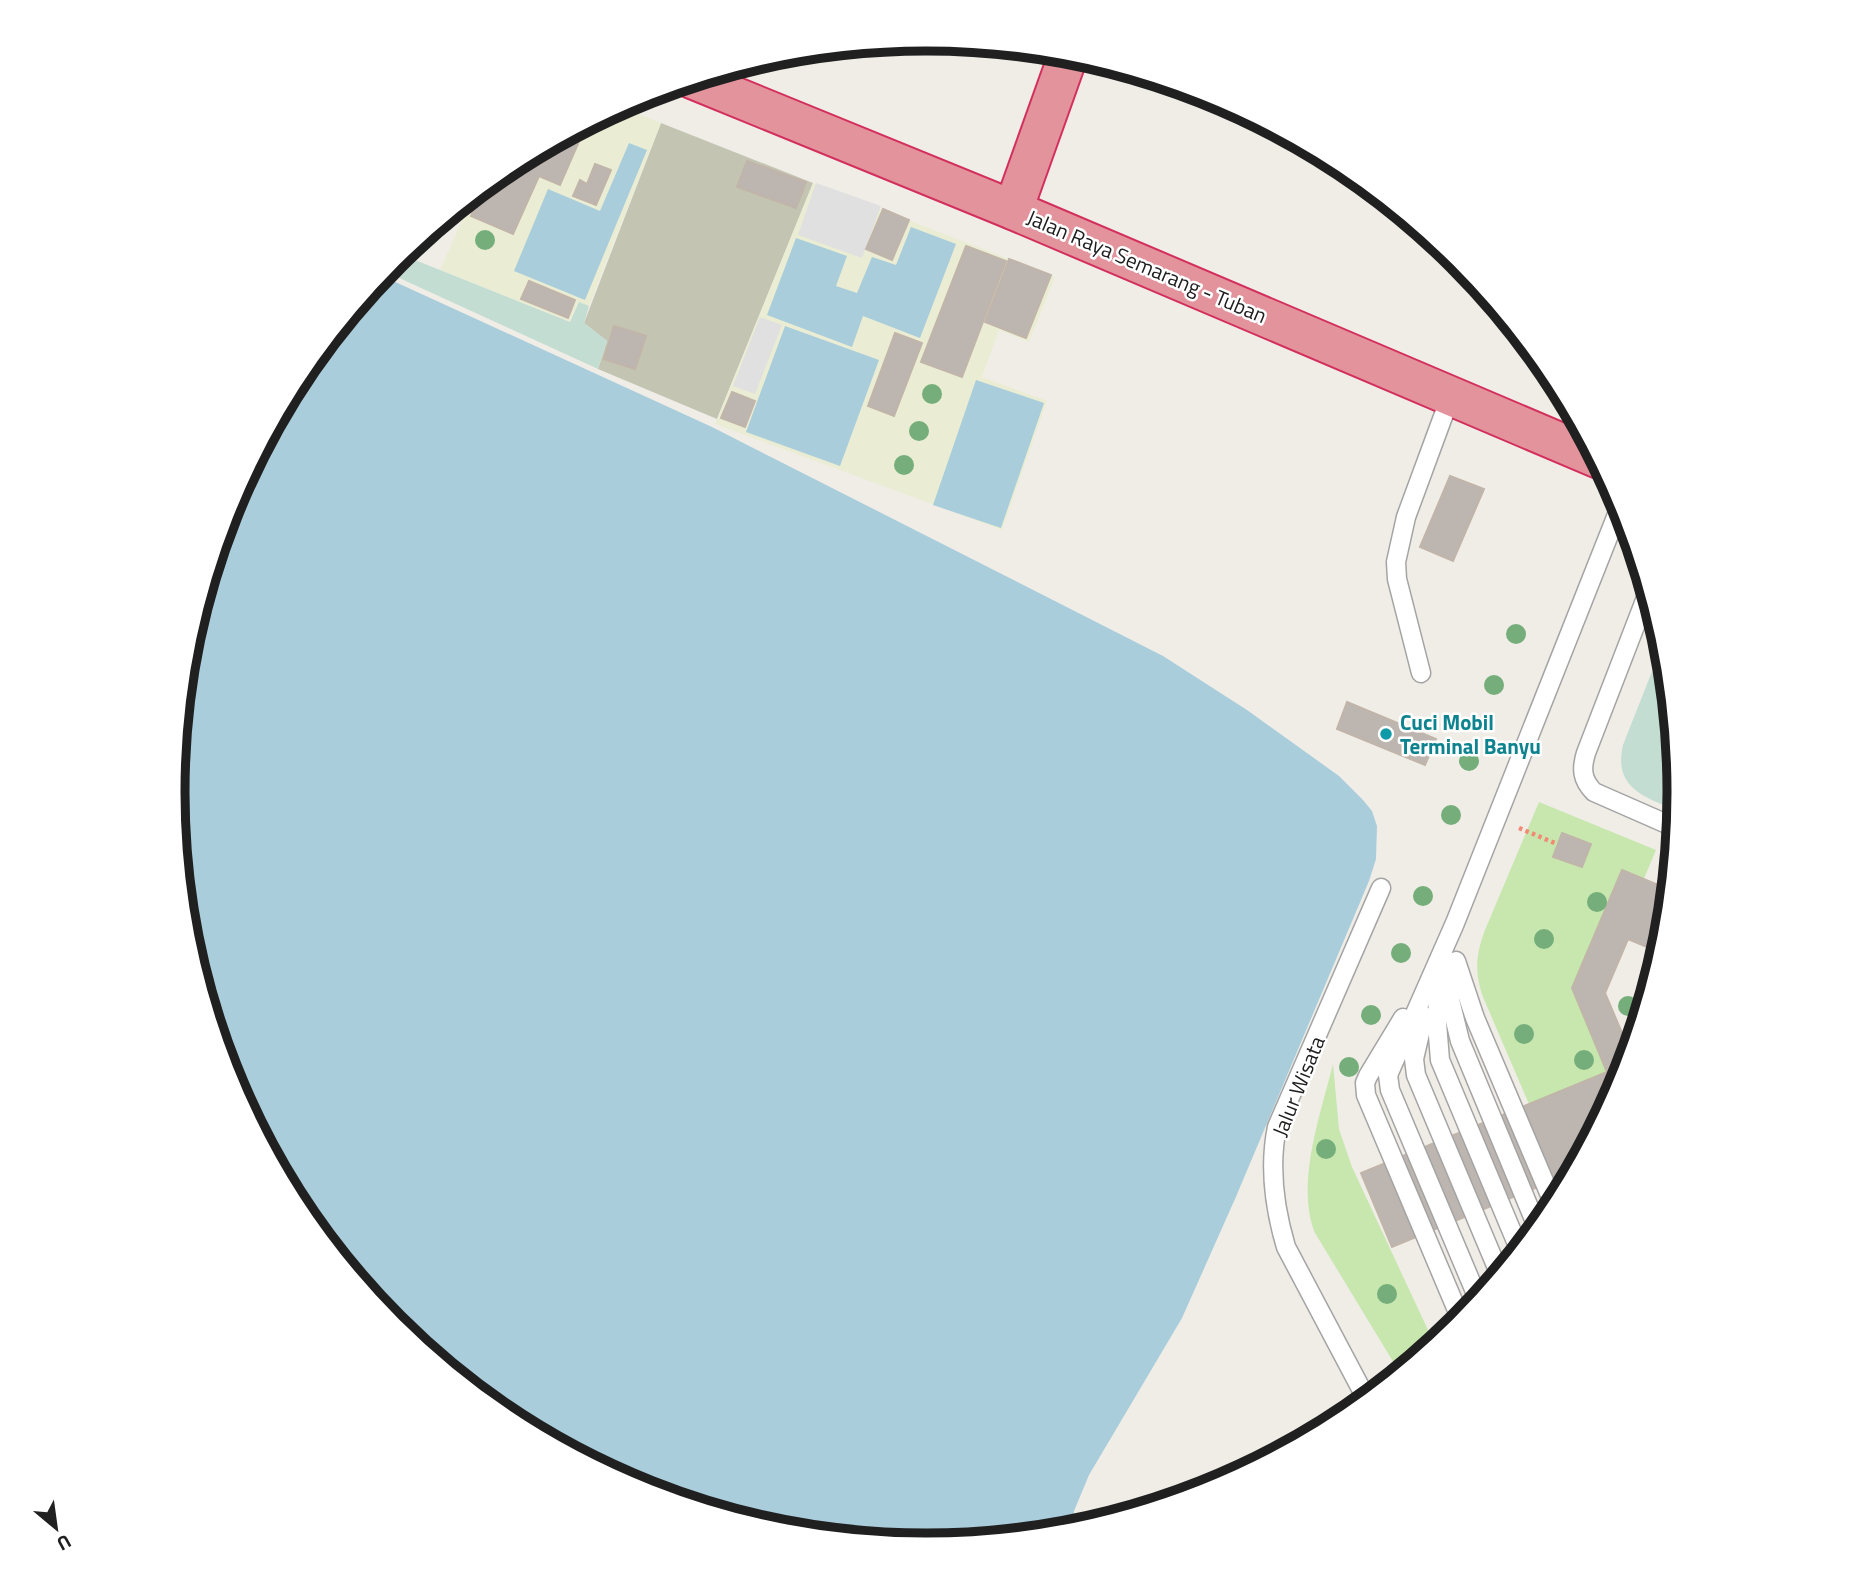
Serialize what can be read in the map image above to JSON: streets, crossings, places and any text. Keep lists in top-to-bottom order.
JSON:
{
  "streets": {
    "highway": ["Jalan Raya Semarang - Tuban"],
    "lane": ["Jalur Wisata"]
  },
  "places": ["Cuci Mobil Terminal Banyu"],
  "north": "bottom right"
}
